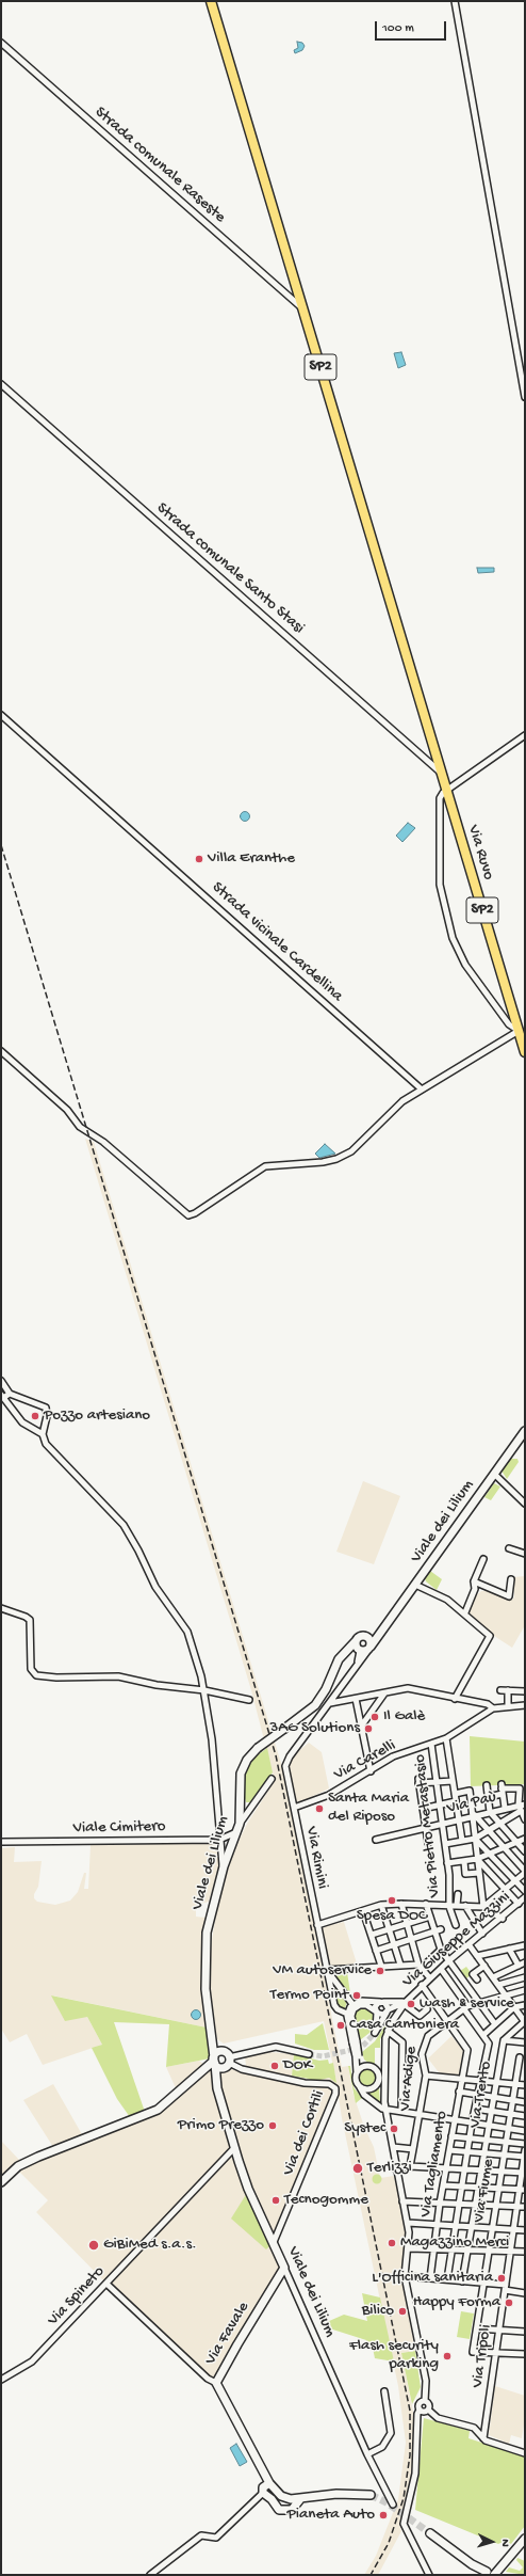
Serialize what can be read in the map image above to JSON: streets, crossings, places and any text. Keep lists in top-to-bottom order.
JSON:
{
  "streets": {
    "main road": [
      "SP2",
      "Via Ruvo",
      "Viale dei Lilium",
      "Via Favale"
    ],
    "street": [
      "Strada comunale Raseste",
      "Strada comunale Santo Stasi",
      "Strada vicinale Cardellina",
      "Via Carelli",
      "Via Paù",
      "Via Pietro Metastasio",
      "Viale Cimitero",
      "Via Rimini",
      "Via Giuseppe Mazzini",
      "Via Adige",
      "Via Trento",
      "Via dei Cortili",
      "Via Tagliamento",
      "Via Fiume",
      "Via Spineto",
      "Via Tripoli"
    ]
  },
  "crossings": [
    ["Strada comunale Raseste", "SP2"],
    ["Strada comunale Raseste", "Via Ruvo"],
    ["SP2", "Via Ruvo"],
    ["Strada comunale Santo Stasi", "Via Ruvo"],
    ["Viale dei Lilium", "Viale Cimitero"],
    ["Viale dei Lilium", "Via Rimini"],
    ["Viale dei Lilium", "Via dei Cortili"],
    ["Viale dei Lilium", "Via Spineto"],
    ["Viale dei Lilium", "Via Favale"],
    ["Via Carelli", "Via Pietro Metastasio"],
    ["Via Carelli", "Via Rimini"],
    ["Via Paù", "Via Pietro Metastasio"],
    ["Via Giuseppe Mazzini", "Via Tagliamento"],
    ["Via Adige", "Via Tagliamento"],
    ["Via Fiume", "Via Tripoli"]
  ],
  "places": [
    "Villa Eranthe",
    "Pozzo artesiano",
    "Il Galè",
    "3AG Solutions",
    "Santa Maria del Riposo",
    "Spesa DOC",
    "VM autoservice",
    "Termo Point",
    "wash & service",
    "Casa Cantoniera",
    "DOK",
    "Primo Prezzo",
    "Systec",
    "Terlizzi",
    "Tecnogomme",
    "Magazzino Merci",
    "GiBiMed s.a.s.",
    "L'Officina sanitaria",
    "Happy Forma",
    "Bilico",
    "Flash security parking",
    "Pianeta Auto"
  ],
  "scale_bar": "100 m",
  "north": "right"
}
